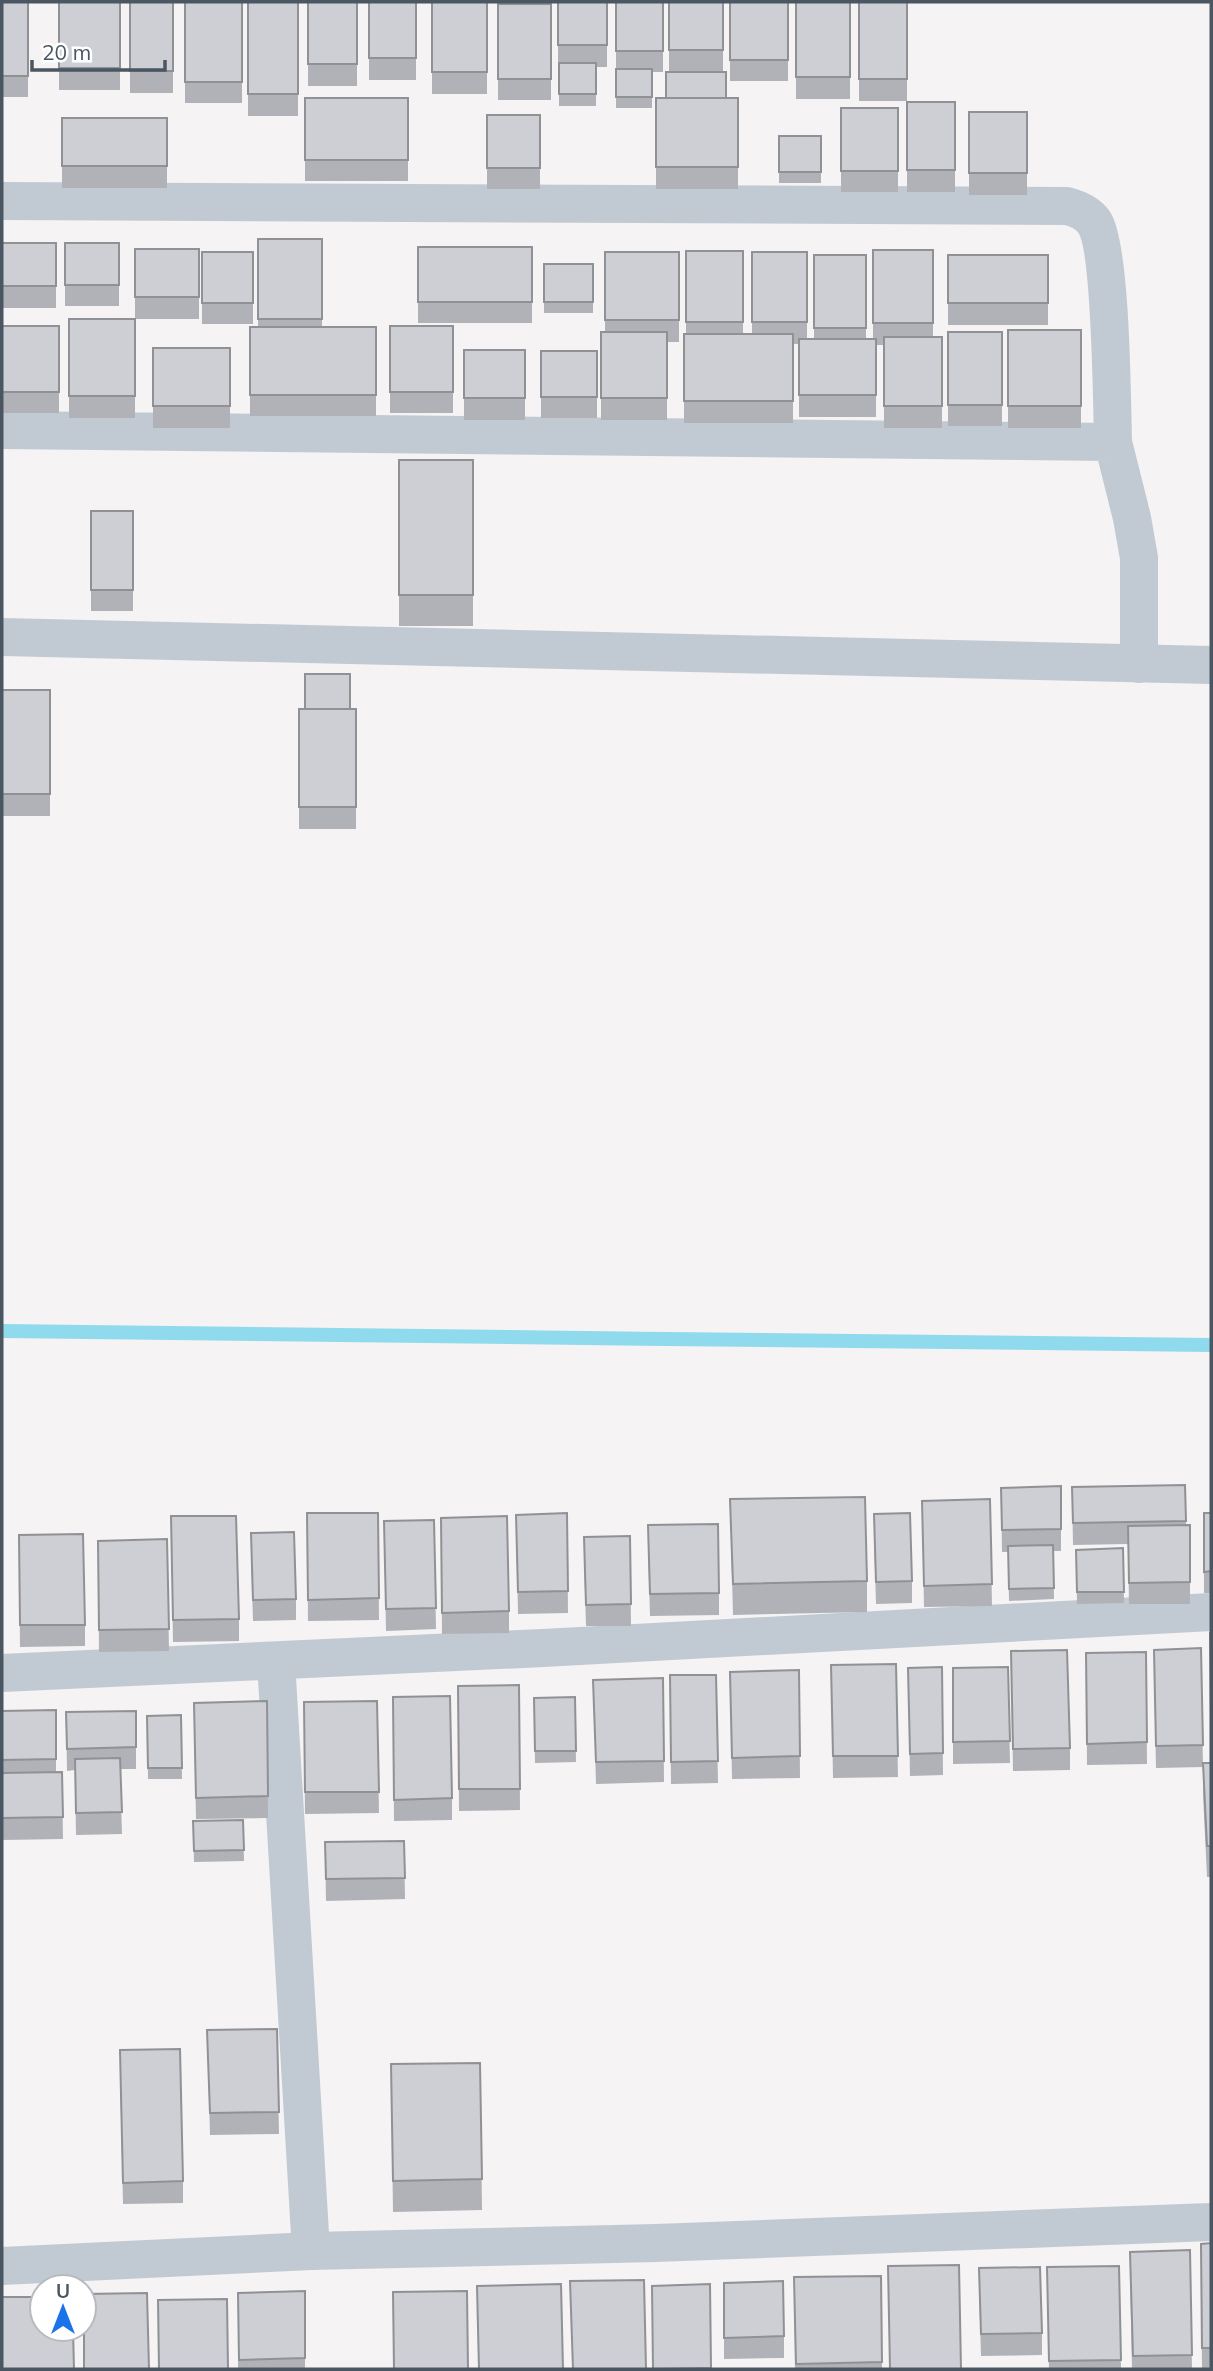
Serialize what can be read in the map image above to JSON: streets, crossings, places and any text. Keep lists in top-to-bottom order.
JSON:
{
  "scale_bar": "20 m",
  "north": "top"
}
